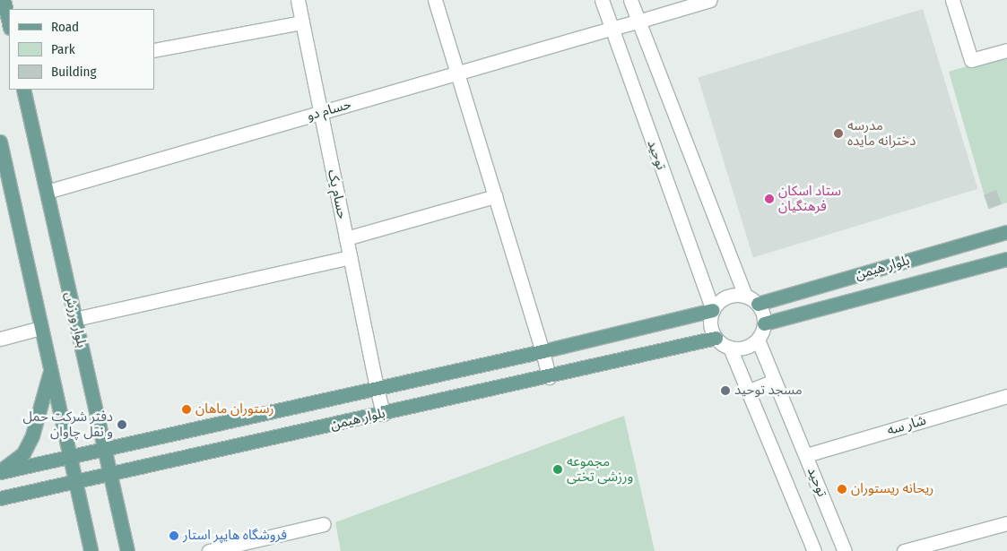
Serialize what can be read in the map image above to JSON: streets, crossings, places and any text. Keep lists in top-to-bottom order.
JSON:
{
  "streets": {
    "main road": ["بلوار هیمن", "بلوار ورزش"],
    "street": [
      "حسام دو",
      "توحید",
      "حسام یک",
      "شار سه"
    ]
  },
  "crossings": [
    ["حسام دو", "توحید"],
    ["حسام دو", "حسام یک"],
    ["حسام دو", "بلوار ورزش"],
    ["توحید", "بلوار هیمن"],
    ["توحید", "شار سه"],
    ["حسام یک", "بلوار هیمن"],
    ["بلوار هیمن", "بلوار ورزش"]
  ],
  "places": [
    "مدرسه دخترانه مایده",
    "ستاد اسکان فرهنگیان",
    "مسجد توحید",
    "رستوران ماهان",
    "دفتر شرکت حمل و نقل چاوان",
    "مجموعه ورزشی تختی",
    "ریحانە ریستوران",
    "فروشگاه هایپر استار"
  ],
  "legend": ["Road", "Park", "Building"]
}
